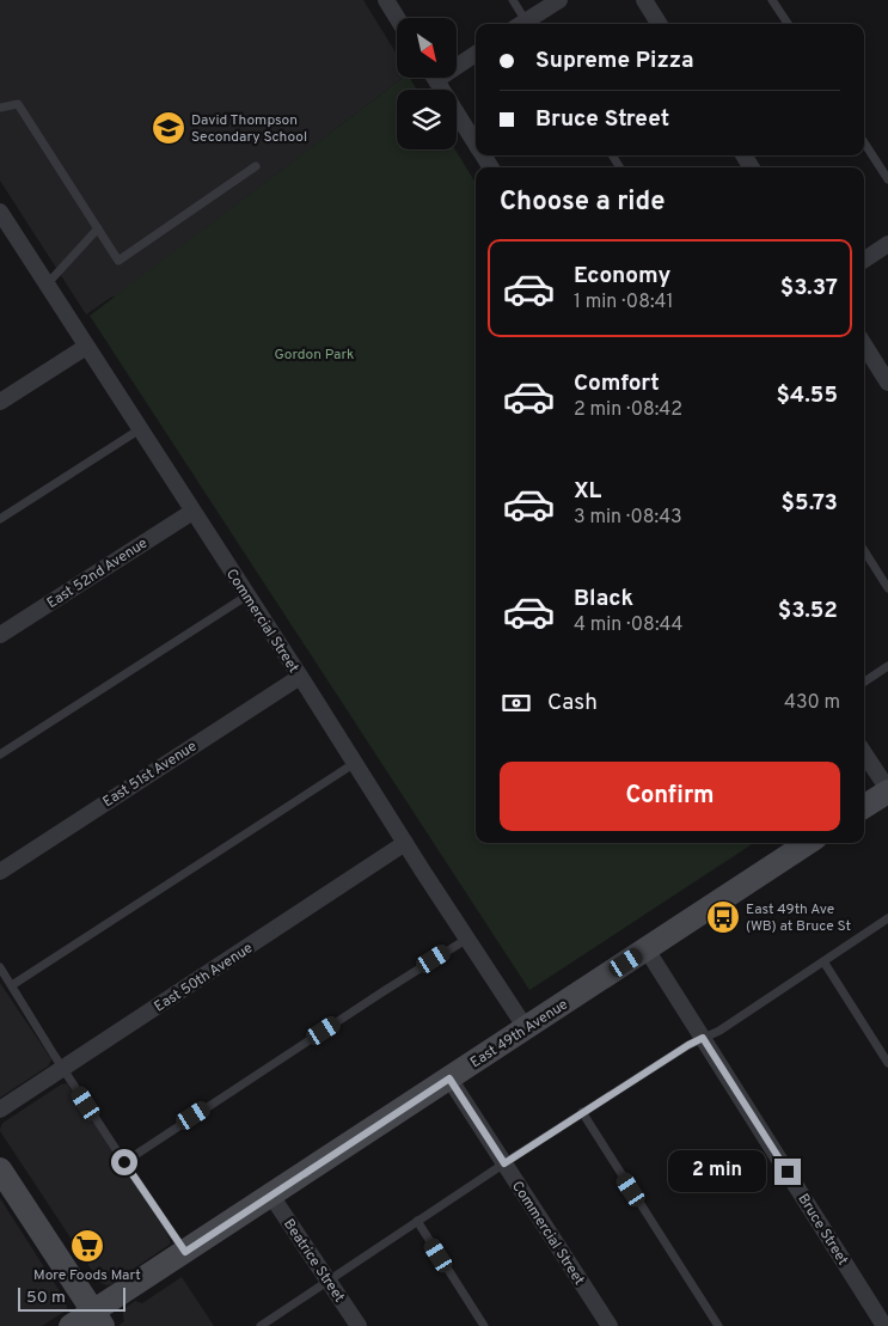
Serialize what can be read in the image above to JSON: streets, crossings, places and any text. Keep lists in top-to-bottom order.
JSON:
{
  "streets": {
    "street": [
      "East 52nd Avenue",
      "Commercial Street",
      "East 51st Avenue",
      "East 50th Avenue",
      "East 49th Avenue",
      "Bruce Street",
      "Beatrice Street"
    ]
  },
  "crossings": [
    ["East 52nd Avenue", "Commercial Street"],
    ["Commercial Street", "East 51st Avenue"],
    ["Commercial Street", "East 50th Avenue"],
    ["Commercial Street", "East 49th Avenue"],
    ["East 49th Avenue", "Bruce Street"],
    ["East 49th Avenue", "Beatrice Street"]
  ],
  "parks": ["Gordon Park"],
  "places": {
    "school or university": ["David Thompson Secondary School"],
    "bus stop": ["East 49th Ave (WB) at Bruce St"],
    "supermarket": ["More Foods Mart"]
  },
  "scale_bar": "50 m",
  "north": "bottom right",
  "page": {
    "banner": ["Supreme Pizza", "Bruce Street"],
    "heading": "Choose a ride",
    "list": [
      {
        "name": "Economy",
        "note": "1 min · 08:41",
        "value": "$3.37"
      },
      {
        "name": "Comfort",
        "note": "2 min · 08:42",
        "value": "$4.55"
      },
      {
        "name": "XL",
        "note": "3 min · 08:43",
        "value": "$5.73"
      },
      {
        "name": "Black",
        "note": "4 min · 08:44",
        "value": "$3.52"
      }
    ],
    "pay": ["Cash", "430 m"],
    "buttons": "Confirm",
    "bubble": "2 min",
    "scale": "50 m"
  }
}
